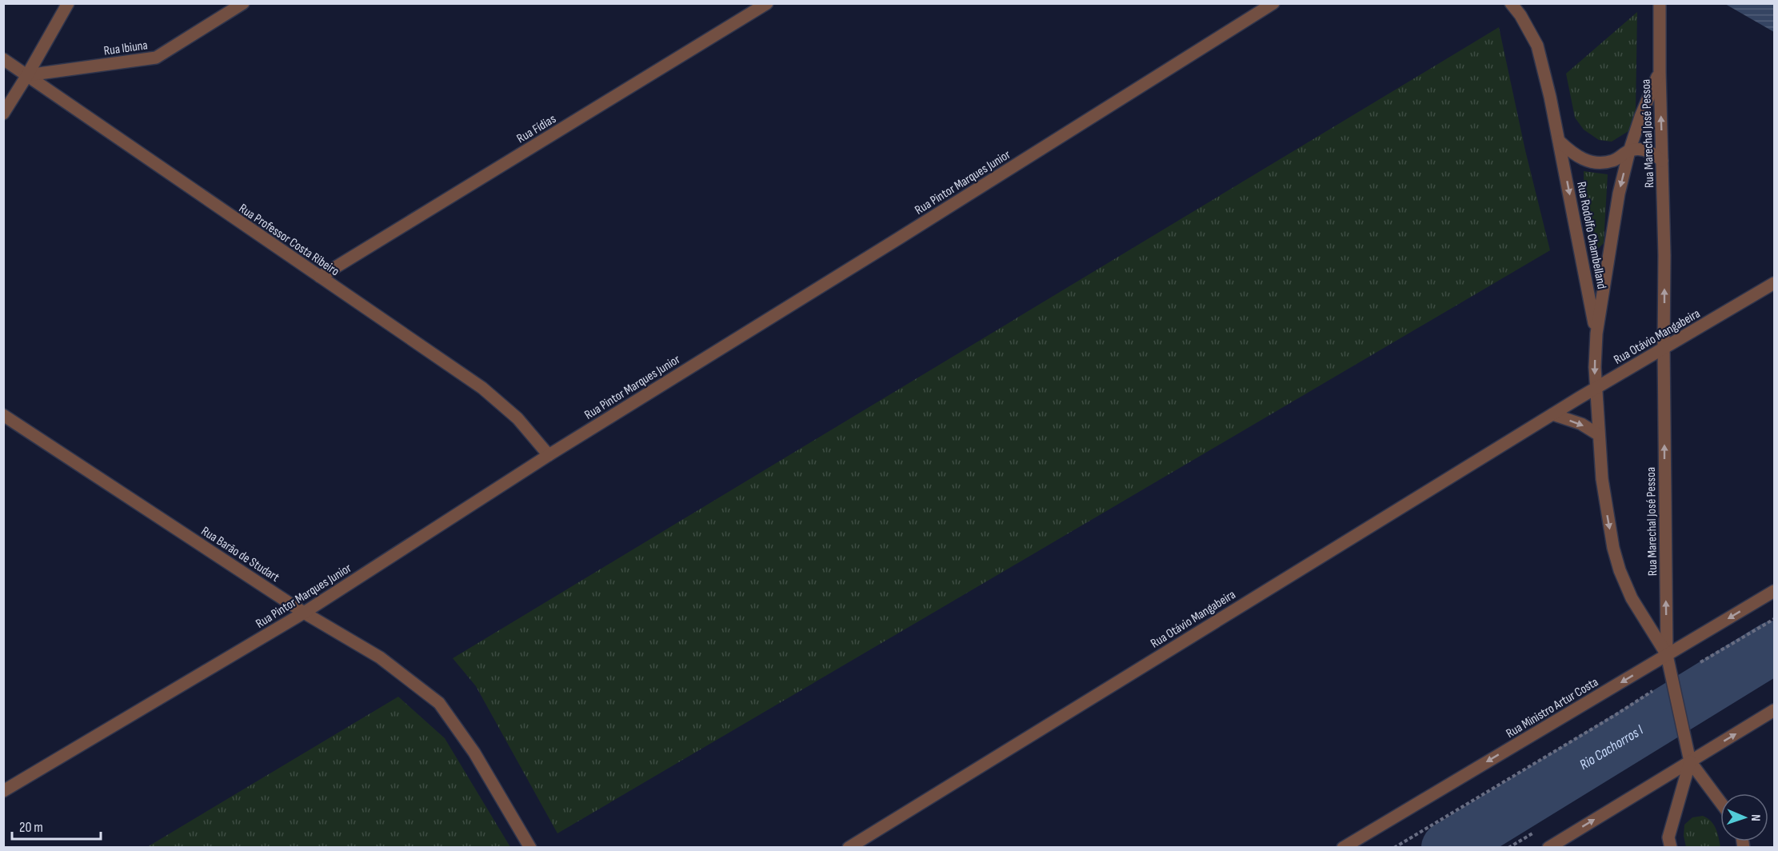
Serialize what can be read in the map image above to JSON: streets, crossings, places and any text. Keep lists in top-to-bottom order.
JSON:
{
  "streets": {
    "street": [
      "Rua Ibiuna",
      "Rua Fídias",
      "Rua Marechal José Pessoa",
      "Rua Pintor Marques Junior",
      "Rua Rodolfo Chambelland",
      "Rua Professor Costa Ribeiro",
      "Rua Otávio Mangabeira",
      "Rua Barão de Studart",
      "Rua Ministro Artur Costa"
    ]
  },
  "crossings": [
    ["Rua Ibiuna", "Rua Professor Costa Ribeiro"],
    ["Rua Fídias", "Rua Professor Costa Ribeiro"],
    ["Rua Marechal José Pessoa", "Rua Rodolfo Chambelland"],
    ["Rua Marechal José Pessoa", "Rua Otávio Mangabeira"],
    ["Rua Marechal José Pessoa", "Rua Ministro Artur Costa"],
    ["Rua Pintor Marques Junior", "Rua Professor Costa Ribeiro"],
    ["Rua Pintor Marques Junior", "Rua Barão de Studart"]
  ],
  "one_way": ["Rua Rodolfo Chambelland"],
  "water": ["Rio Cachorros I"],
  "scale_bar": "20 m",
  "north": "right"
}
